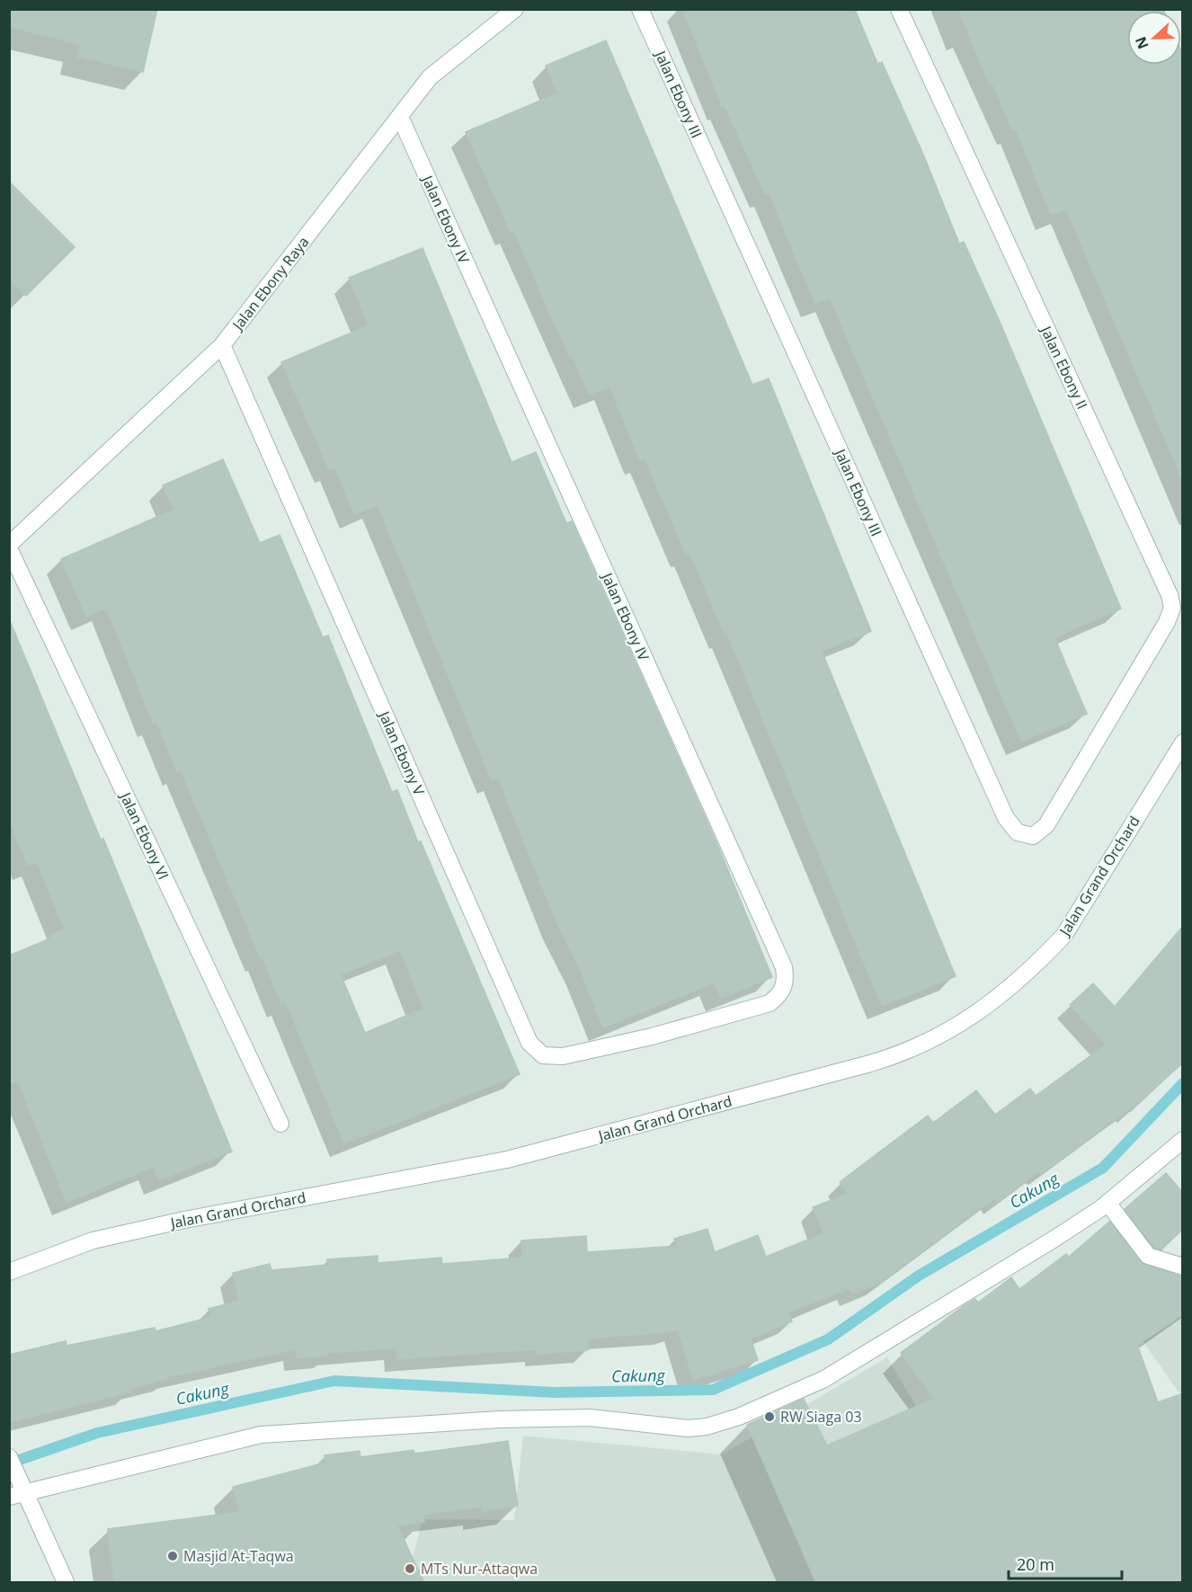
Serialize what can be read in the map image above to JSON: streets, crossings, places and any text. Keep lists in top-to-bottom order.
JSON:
{
  "streets": {
    "street": [
      "Jalan Ebony III",
      "Jalan Ebony IV",
      "Jalan Ebony Raya",
      "Jalan Ebony II",
      "Jalan Ebony V",
      "Jalan Ebony VI",
      "Jalan Grand Orchard"
    ]
  },
  "crossings": [
    ["Jalan Ebony III", "Jalan Ebony II"],
    ["Jalan Ebony IV", "Jalan Ebony Raya"],
    ["Jalan Ebony IV", "Jalan Ebony V"],
    ["Jalan Ebony Raya", "Jalan Ebony V"],
    ["Jalan Ebony Raya", "Jalan Ebony VI"]
  ],
  "water": ["Cakung"],
  "places": ["RW Siaga 03", "Masjid At-Taqwa", "MTs Nur-Attaqwa"],
  "scale_bar": "20 m",
  "north": "left"
}
